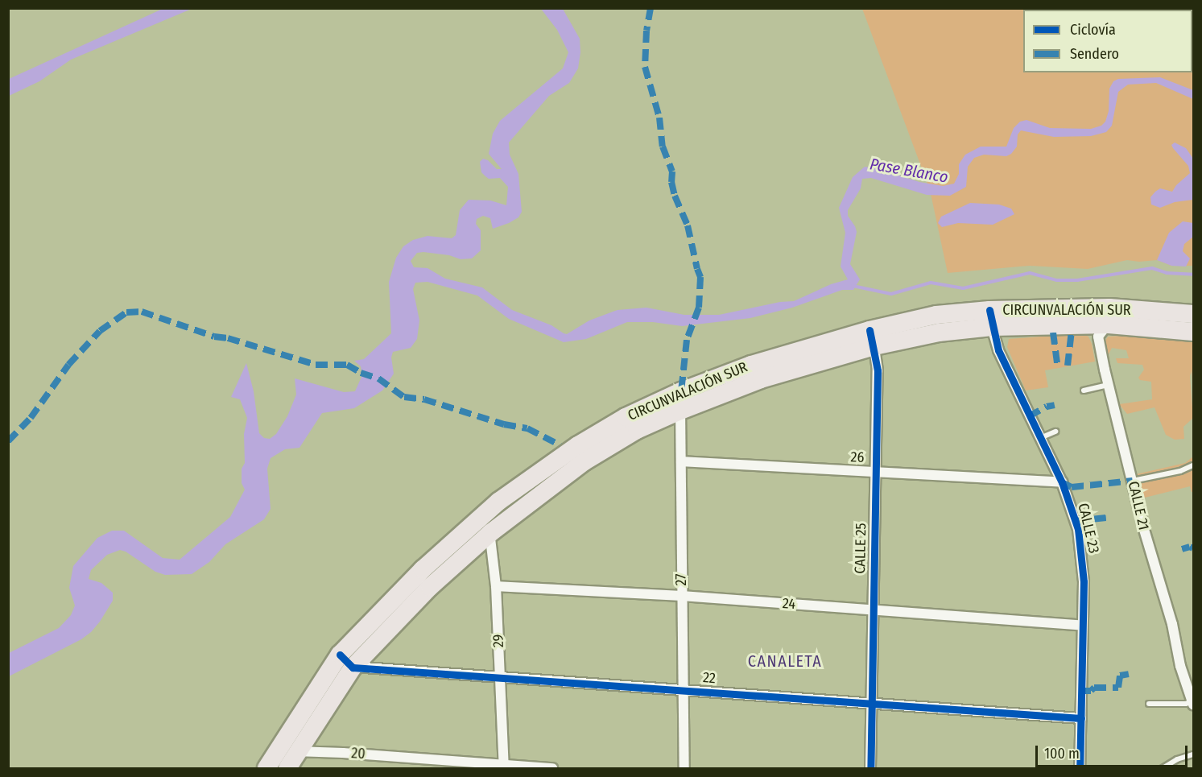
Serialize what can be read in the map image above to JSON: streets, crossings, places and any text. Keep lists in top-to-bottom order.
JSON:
{
  "streets": {
    "highway": ["CIRCUNVALACIÓN SUR"],
    "street": [
      "26",
      "CALLE 21",
      "CALLE 23",
      "CALLE 25",
      "27",
      "24",
      "29",
      "22",
      "20"
    ]
  },
  "crossings": [
    ["CIRCUNVALACIÓN SUR", "CALLE 21"],
    ["CIRCUNVALACIÓN SUR", "CALLE 23"],
    ["CIRCUNVALACIÓN SUR", "CALLE 25"],
    ["CIRCUNVALACIÓN SUR", "27"],
    ["CIRCUNVALACIÓN SUR", "29"],
    ["CIRCUNVALACIÓN SUR", "22"],
    ["CIRCUNVALACIÓN SUR", "20"],
    ["26", "CALLE 23"],
    ["26", "CALLE 25"],
    ["26", "27"],
    ["CALLE 23", "24"],
    ["CALLE 23", "22"],
    ["CALLE 25", "24"],
    ["CALLE 25", "22"],
    ["27", "24"],
    ["27", "22"],
    ["24", "29"],
    ["29", "22"],
    ["29", "20"]
  ],
  "districts": ["CANALETA"],
  "water": ["Pase Blanco"],
  "legend": ["Ciclovía", "Sendero"],
  "scale_bar": "100 m"
}
